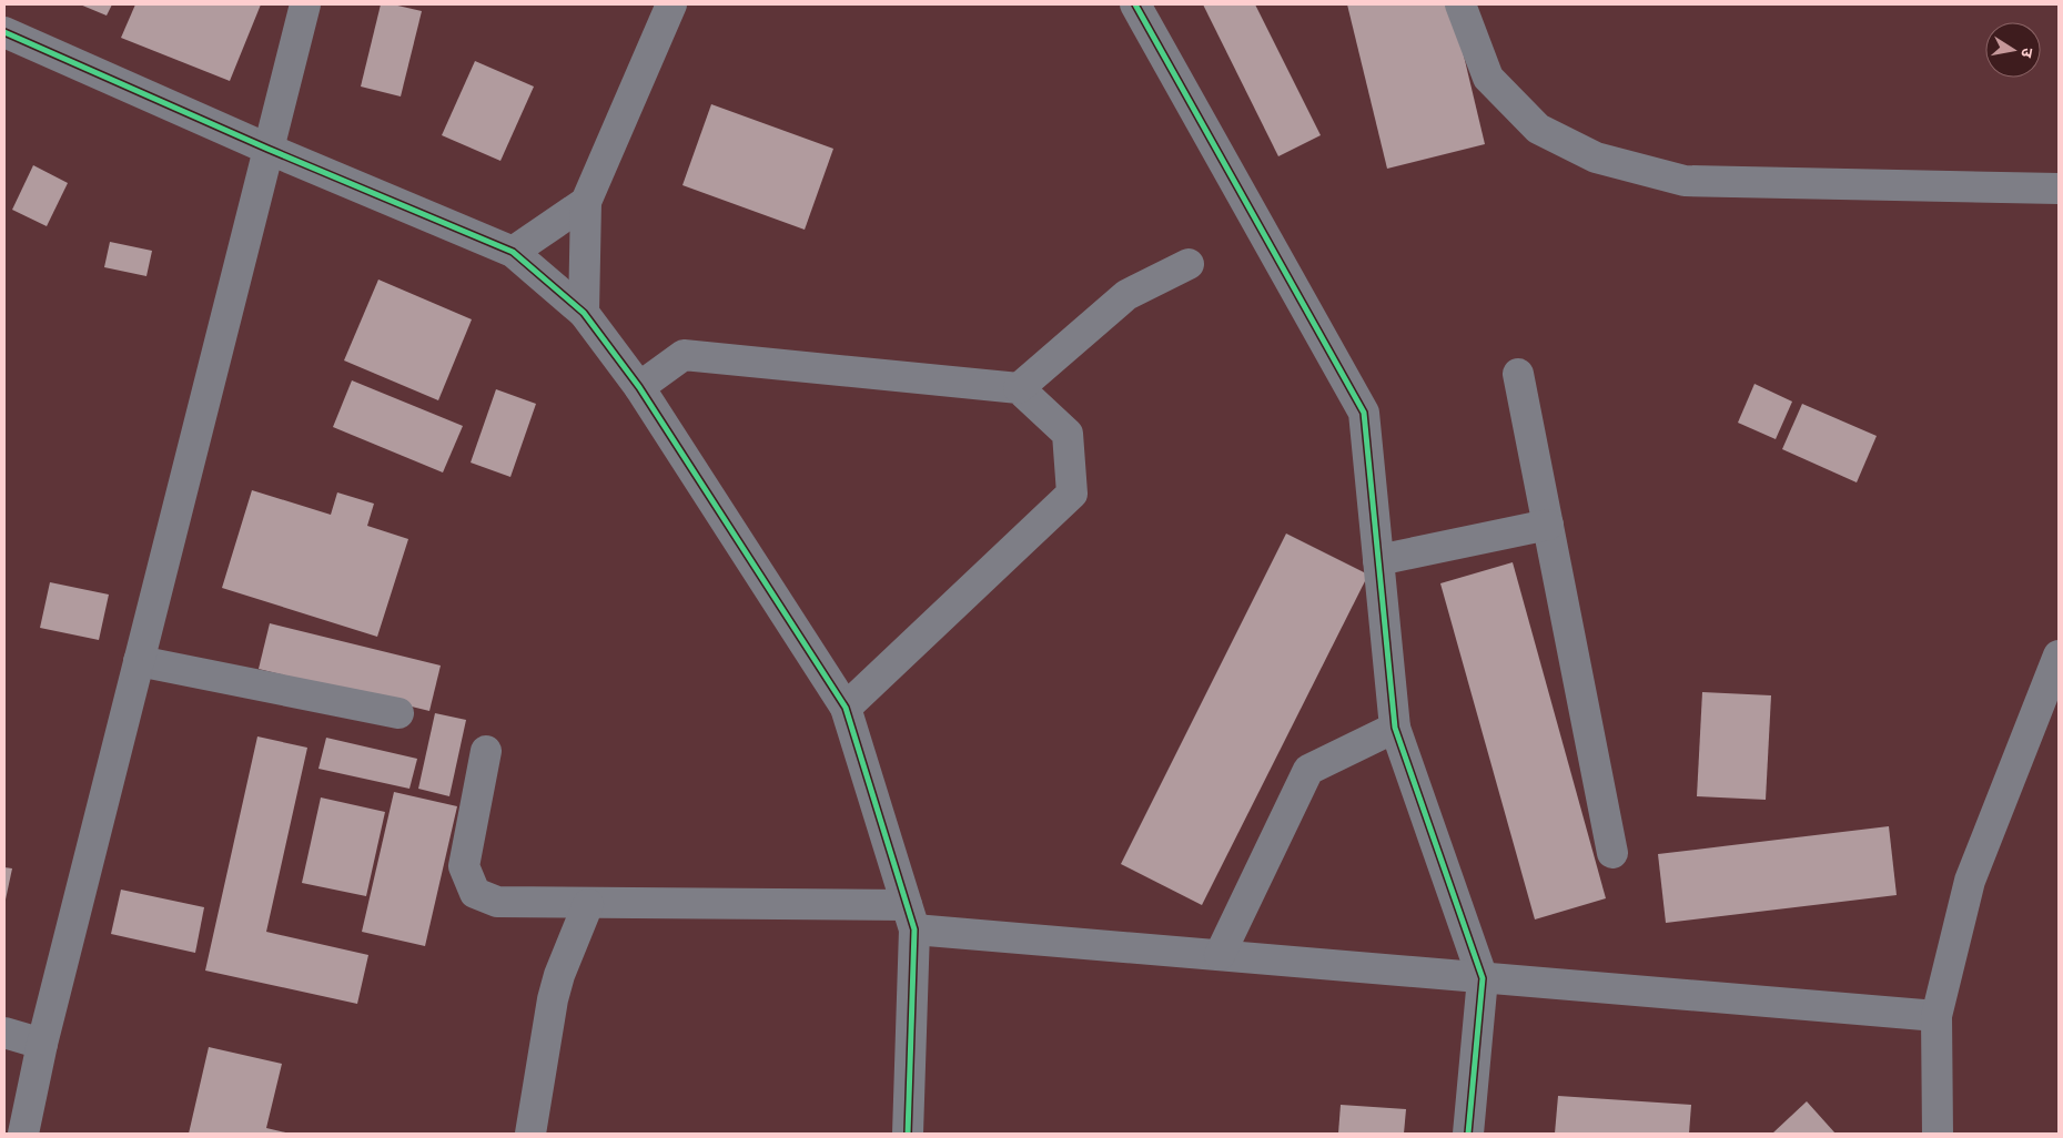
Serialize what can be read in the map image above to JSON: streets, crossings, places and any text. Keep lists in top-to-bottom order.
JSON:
{
  "north": "right"
}
